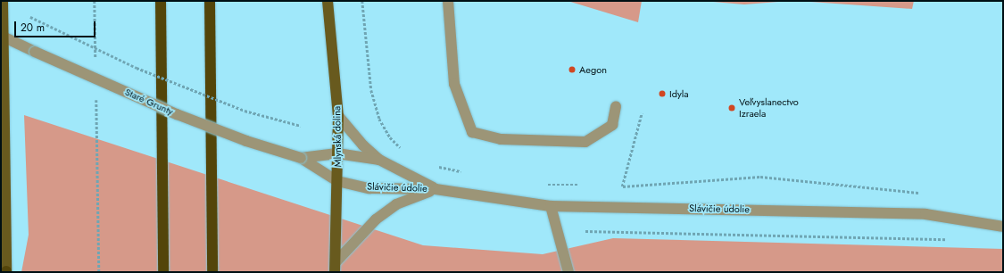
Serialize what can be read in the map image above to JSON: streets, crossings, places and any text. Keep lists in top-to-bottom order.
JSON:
{
  "streets": {
    "main road": ["Mlynská dolina"],
    "street": ["Staré Grunty", "Slávičie údolie"]
  },
  "crossings": [
    ["Staré Grunty", "Mlynská dolina"],
    ["Staré Grunty", "Slávičie údolie"],
    ["Mlynská dolina", "Slávičie údolie"]
  ],
  "places": ["Aegon", "Idyla", "Veľvyslanectvo Izraela"],
  "scale_bar": "20 m"
}
